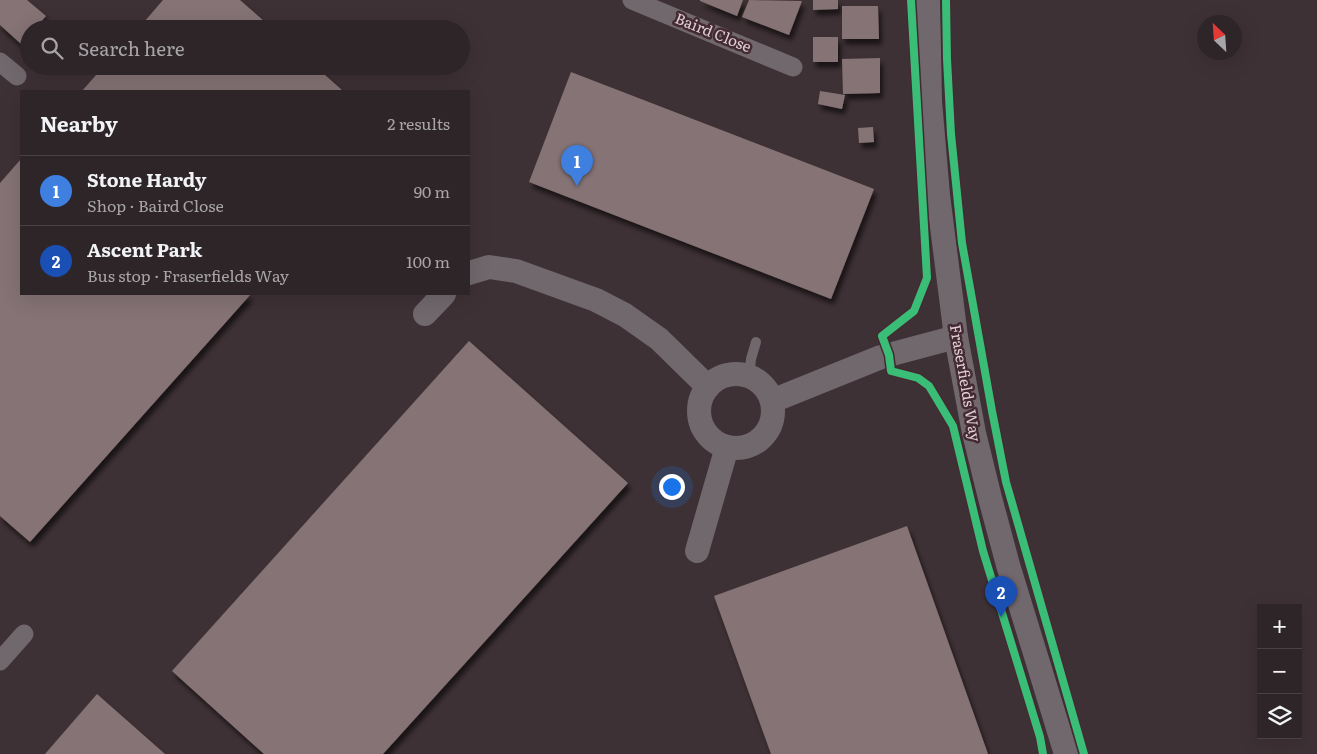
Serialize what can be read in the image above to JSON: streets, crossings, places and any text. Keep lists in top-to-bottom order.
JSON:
{
  "streets": {
    "street": ["Baird Close", "Fraserfields Way"]
  },
  "north": "top left",
  "page": {
    "search": "Search here",
    "heading": ["Nearby", "2 results"],
    "pins": ["1", "2"],
    "list": [
      {
        "mark": "1",
        "name": "Stone Hardy",
        "note": "Shop · Baird Close",
        "value": "90 m"
      },
      {
        "mark": "2",
        "name": "Ascent Park",
        "note": "Bus stop · Fraserfields Way",
        "value": "100 m"
      }
    ],
    "map_buttons": ["+", "−"]
  }
}
